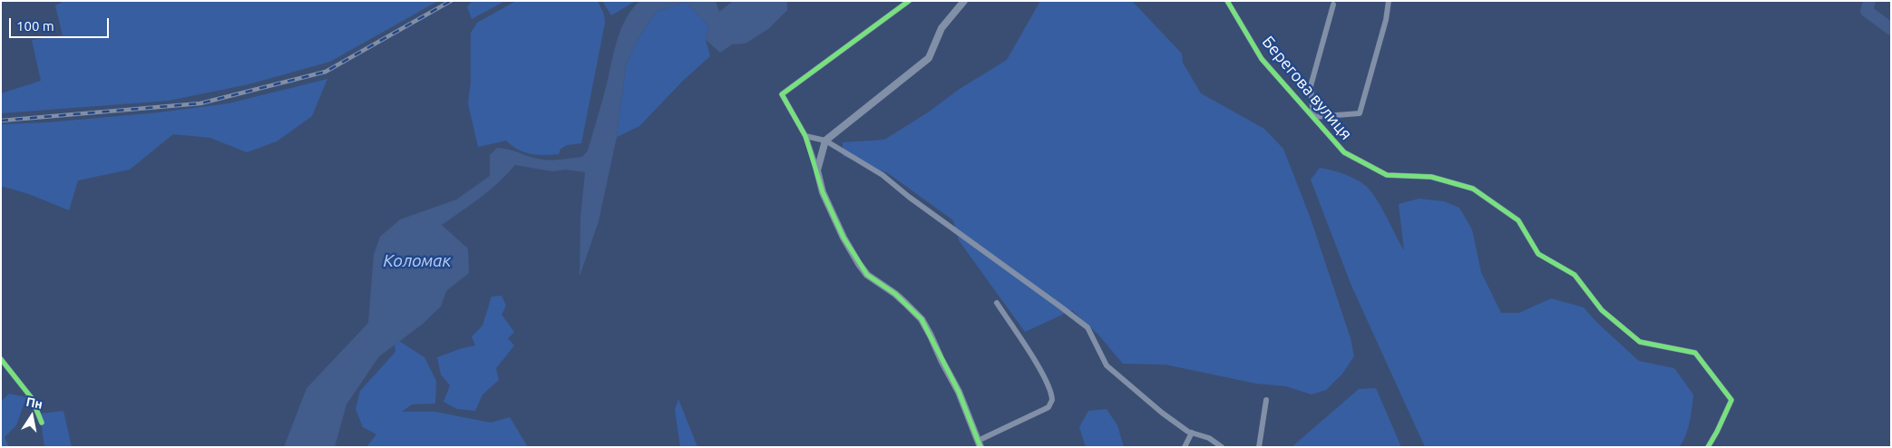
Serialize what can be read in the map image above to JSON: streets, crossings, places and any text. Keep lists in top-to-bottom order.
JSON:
{
  "streets": {
    "street": ["Берегова вулиця"]
  },
  "water": ["Коломак"],
  "scale_bar": "100 m",
  "north": "top"
}
